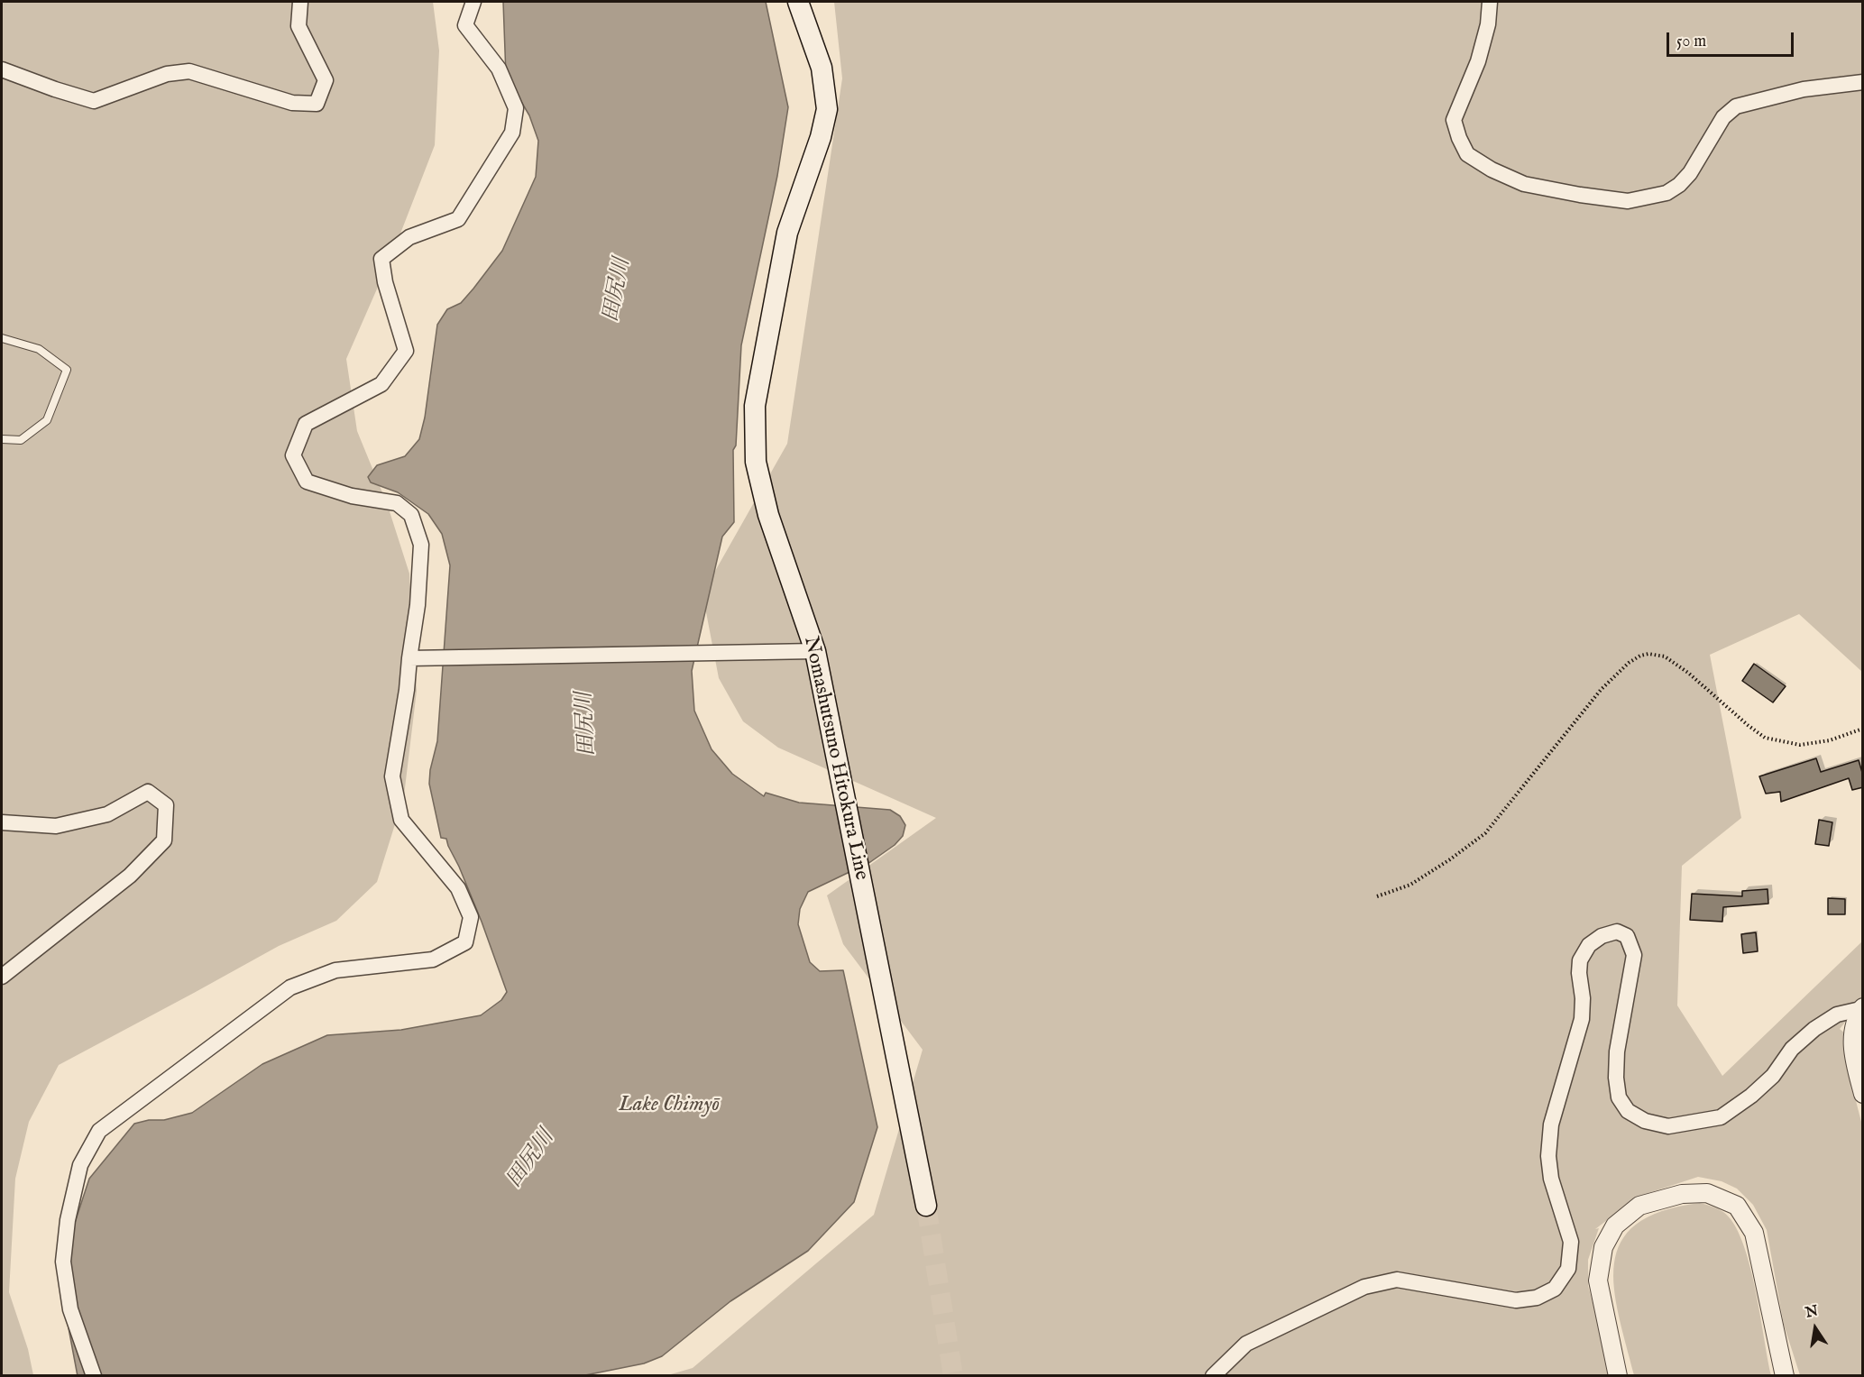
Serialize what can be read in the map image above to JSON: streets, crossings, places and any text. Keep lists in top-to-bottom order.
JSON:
{
  "streets": {
    "main road": ["Nomashutsuno Hitokura Line"]
  },
  "water": ["田尻川", "Lake Chimyō"],
  "scale_bar": "50 m",
  "north": "top"
}
